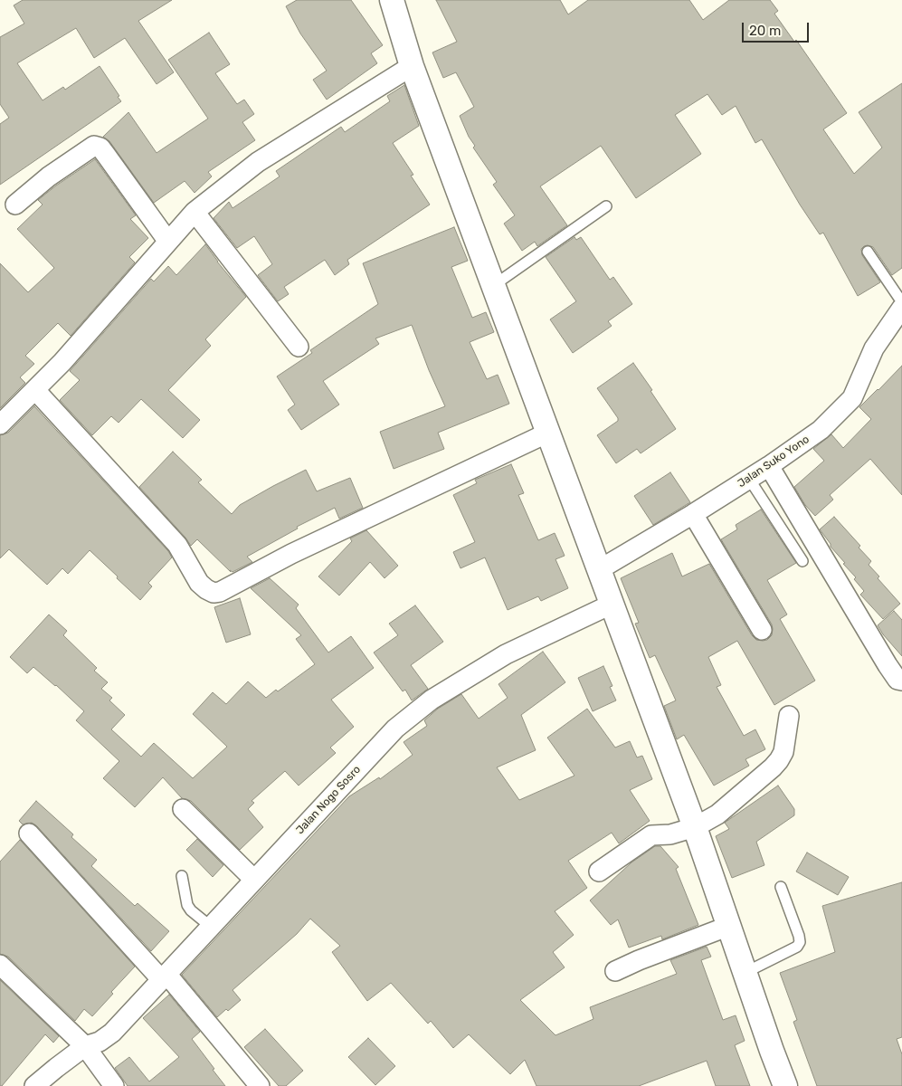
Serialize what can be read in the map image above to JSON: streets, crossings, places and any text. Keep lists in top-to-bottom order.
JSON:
{
  "streets": {
    "street": ["Jalan Suko Yono", "Jalan Nogo Sosro"]
  },
  "scale_bar": "20 m"
}
